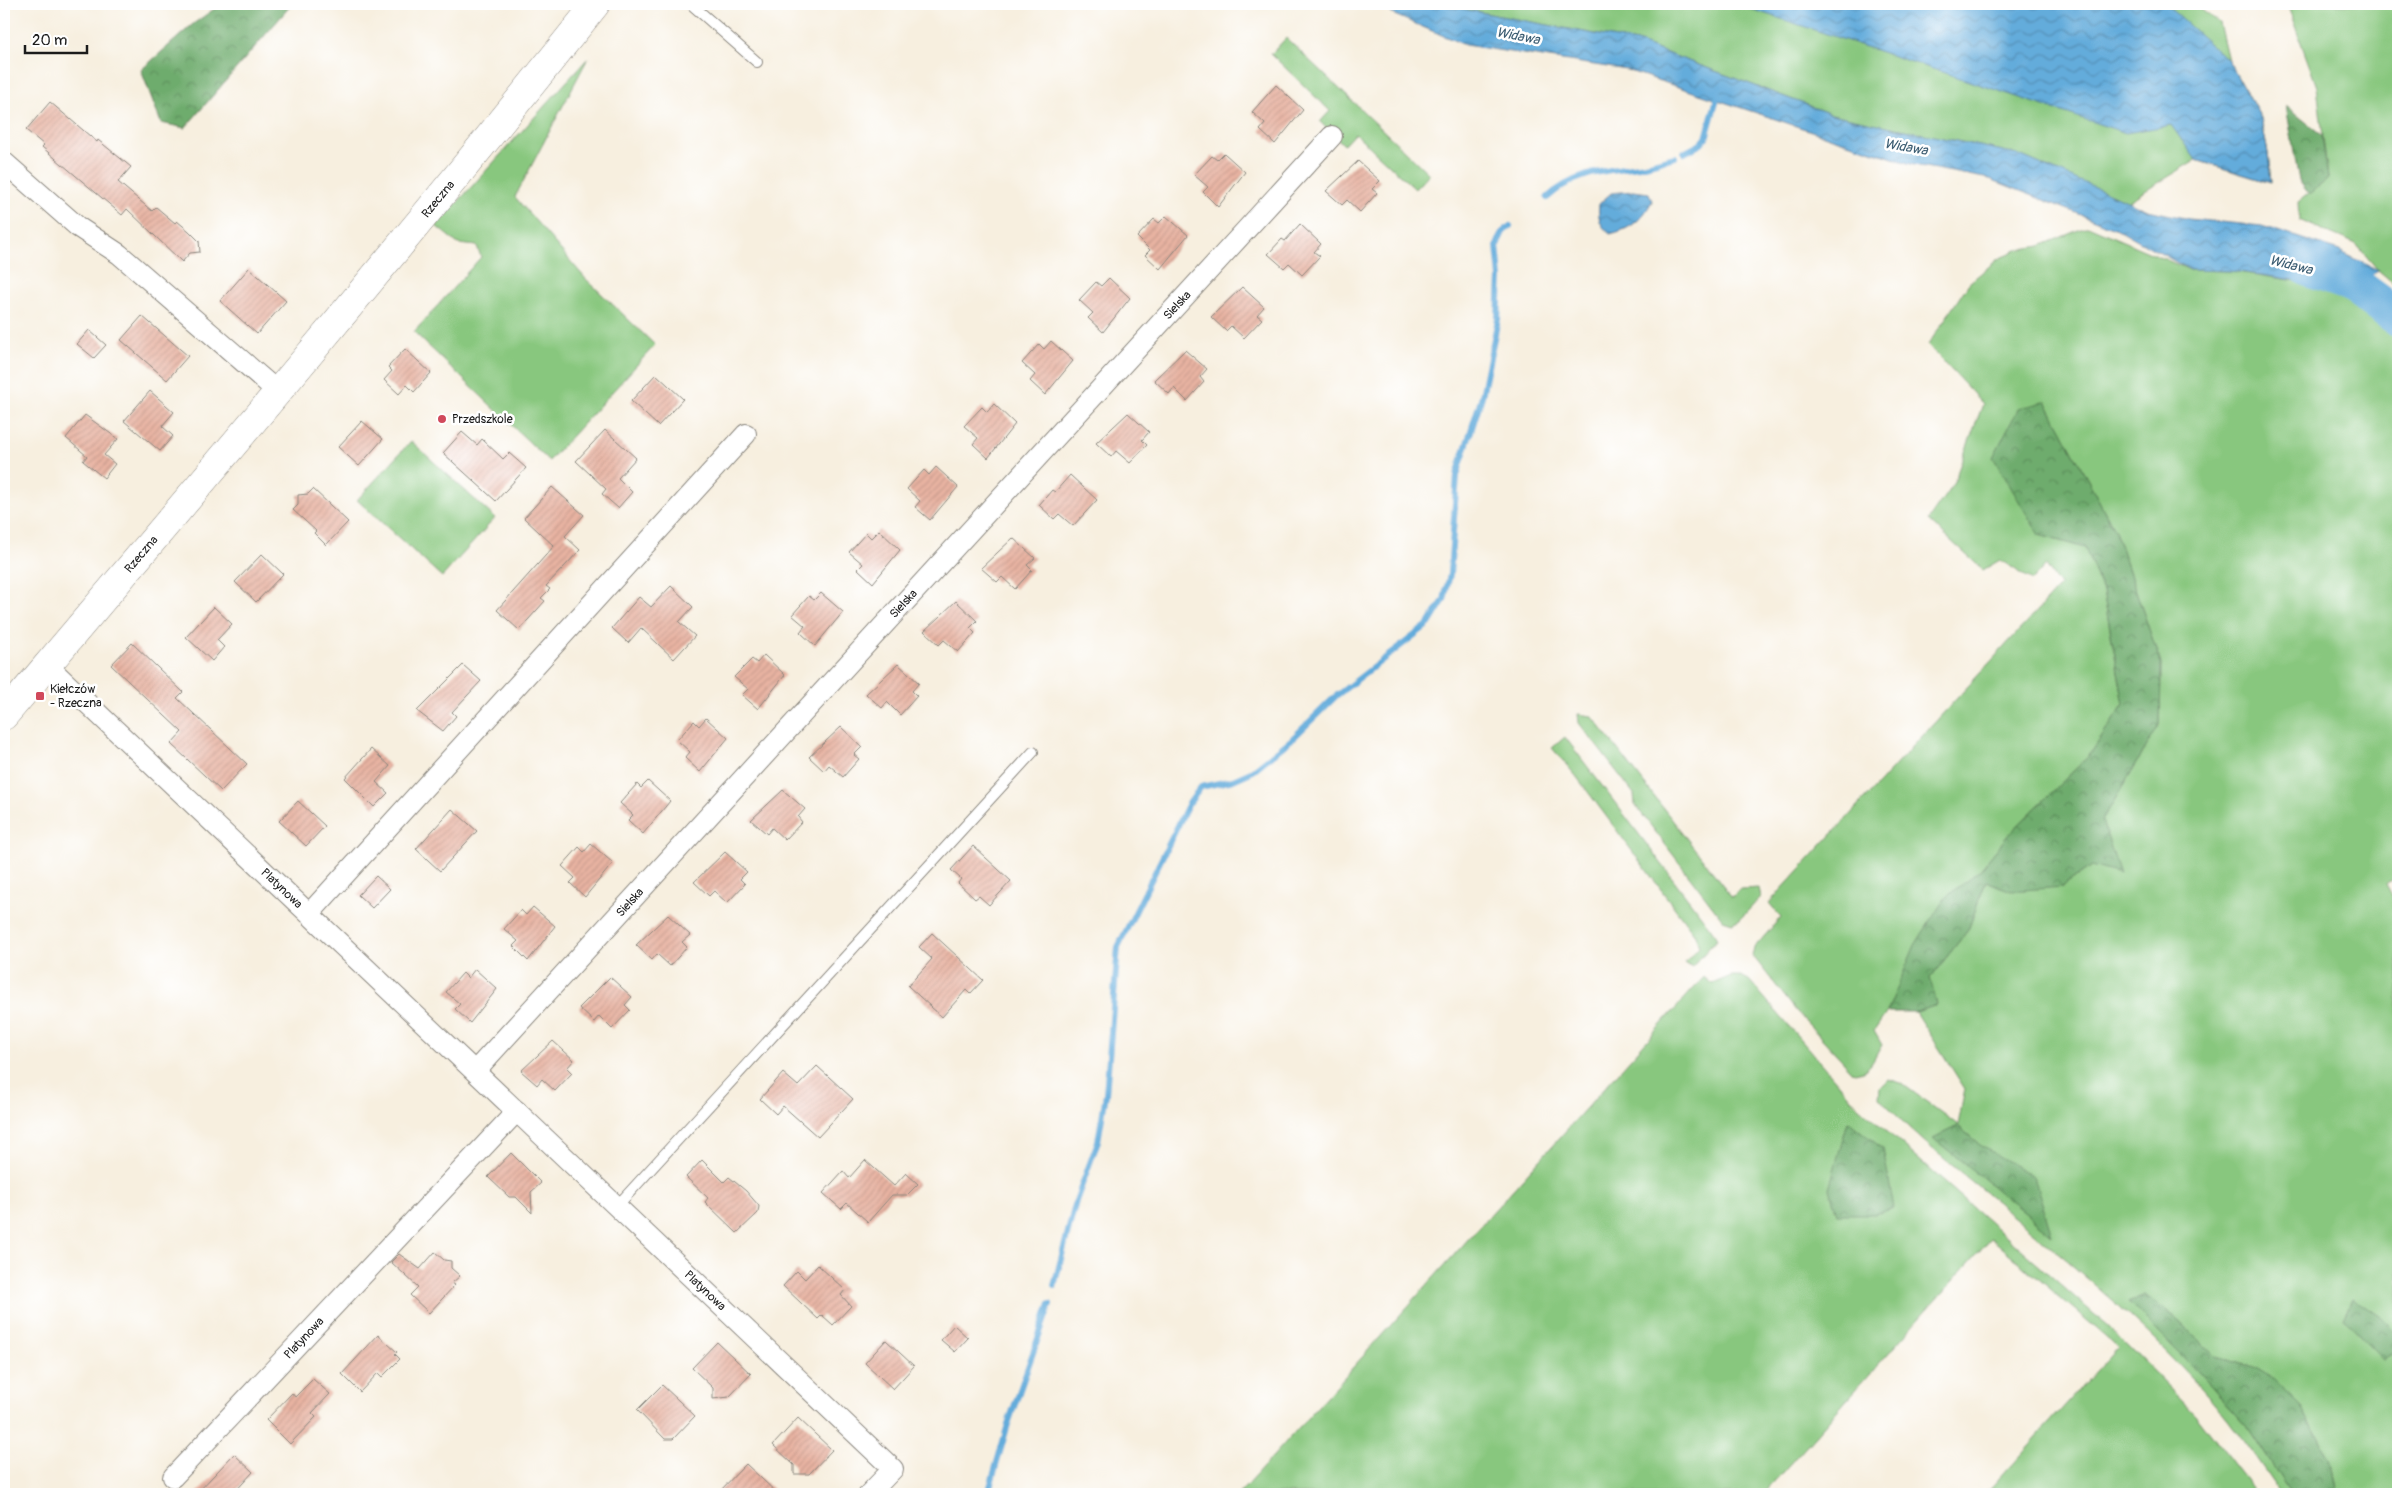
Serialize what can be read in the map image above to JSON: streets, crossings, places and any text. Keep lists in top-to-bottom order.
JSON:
{
  "streets": {
    "street": ["Rzeczna", "Sielska", "Platynowa"]
  },
  "crossings": [
    ["Rzeczna", "Platynowa"],
    ["Sielska", "Platynowa"]
  ],
  "water": ["Widawa"],
  "places": {
    "other": ["Przedszkole"],
    "transit": ["Kiełczów - Rzeczna"]
  },
  "scale_bar": "20 m"
}
